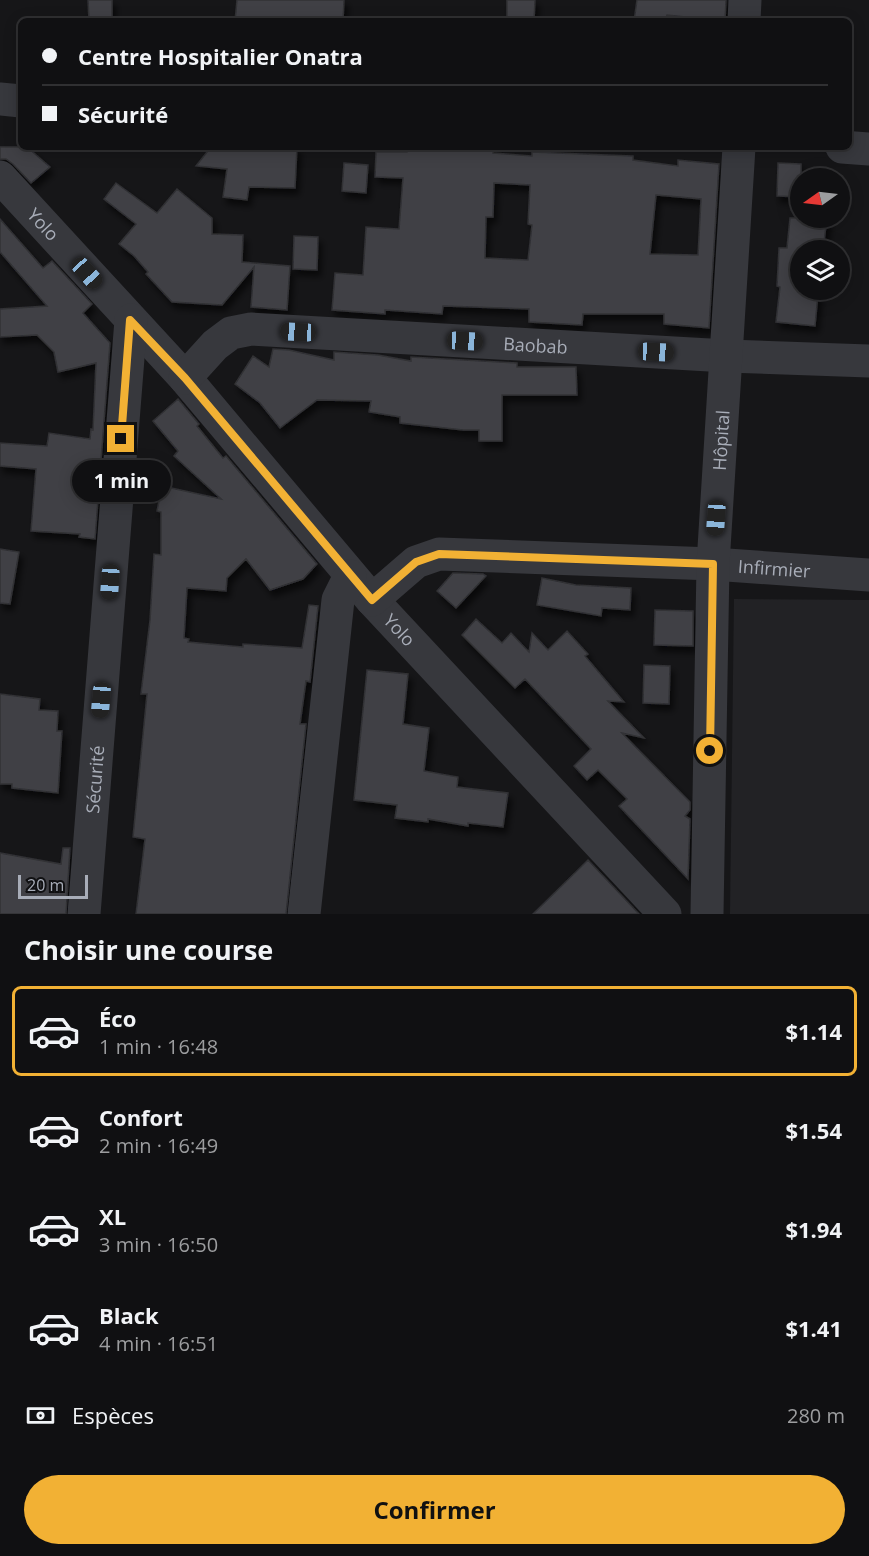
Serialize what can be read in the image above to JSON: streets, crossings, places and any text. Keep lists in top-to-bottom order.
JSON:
{
  "streets": {
    "street": [
      "Yolo",
      "Baobab",
      "Hôpital",
      "Infirmier",
      "Sécurité"
    ]
  },
  "crossings": [
    ["Yolo", "Baobab"],
    ["Yolo", "Infirmier"],
    ["Yolo", "Sécurité"],
    ["Baobab", "Hôpital"],
    ["Hôpital", "Infirmier"]
  ],
  "scale_bar": "20 m",
  "north": "left",
  "page": {
    "banner": ["Centre Hospitalier Onatra", "Sécurité"],
    "bubble": "1 min",
    "scale": "20 m",
    "heading": "Choisir une course",
    "list": [
      {
        "name": "Éco",
        "note": "1 min · 16:48",
        "value": "$1.14"
      },
      {
        "name": "Confort",
        "note": "2 min · 16:49",
        "value": "$1.54"
      },
      {
        "name": "XL",
        "note": "3 min · 16:50",
        "value": "$1.94"
      },
      {
        "name": "Black",
        "note": "4 min · 16:51",
        "value": "$1.41"
      }
    ],
    "pay": ["Espèces", "280 m"],
    "buttons": "Confirmer"
  }
}
